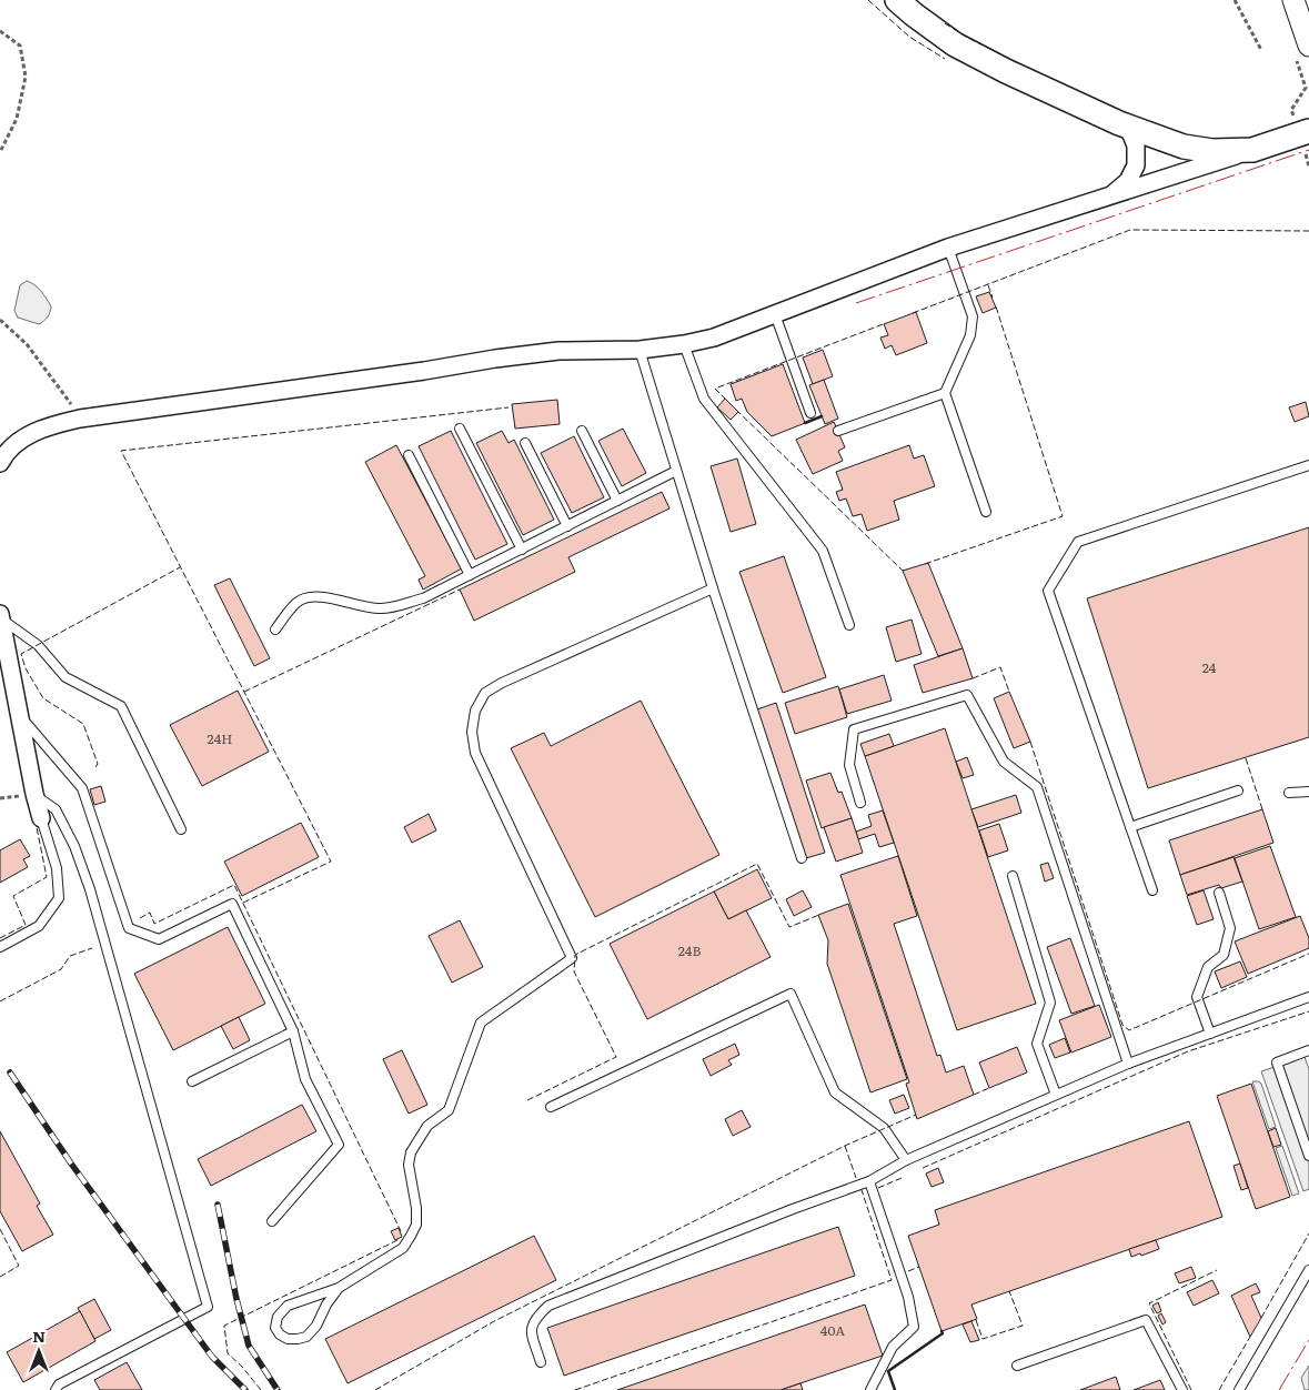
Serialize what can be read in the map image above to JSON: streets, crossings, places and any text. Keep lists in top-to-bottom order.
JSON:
{
  "house_numbers": [
    "24",
    "24Н",
    "24В",
    "40А"
  ],
  "north": "top"
}
